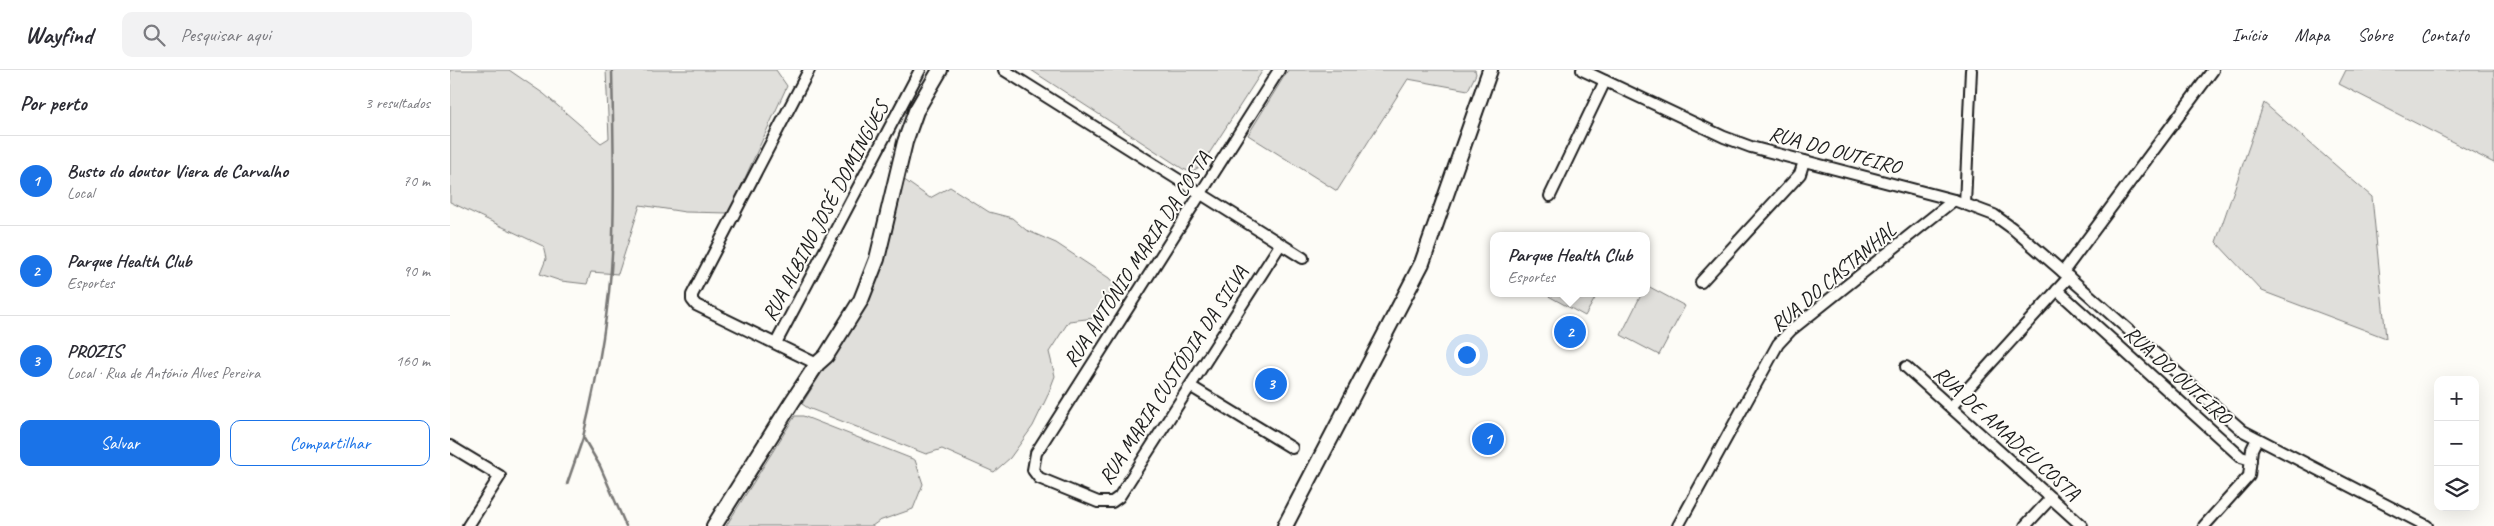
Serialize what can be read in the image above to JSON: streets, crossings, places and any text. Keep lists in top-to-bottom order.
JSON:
{
  "streets": {
    "street": [
      "RUA DO OUTEIRO",
      "RUA ALBINO JOSÉ DOMINGUES",
      "RUA ANTÓNIO MARIA DA COSTA",
      "RUA DO CASTANHAL",
      "RUA MARIA CUSTÓDIA DA SILVA",
      "RUA DE AMADEU COSTA"
    ]
  },
  "crossings": [
    ["RUA DO OUTEIRO", "RUA DO CASTANHAL"],
    ["RUA ANTÓNIO MARIA DA COSTA", "RUA MARIA CUSTÓDIA DA SILVA"]
  ],
  "page": {
    "header": "Wayfind",
    "search": "Pesquisar aqui",
    "nav": [
      "Início",
      "Mapa",
      "Sobre",
      "Contato"
    ],
    "heading": ["Por perto", "3 resultados"],
    "list": [
      {
        "mark": "1",
        "name": "Busto do doutor Viera de Carvalho",
        "note": "Local",
        "value": "70 m"
      },
      {
        "mark": "2",
        "name": "Parque Health Club",
        "note": "Esportes",
        "value": "90 m"
      },
      {
        "mark": "3",
        "name": "PROZIS",
        "note": "Local · Rua de António Alves Pereira",
        "value": "160 m"
      }
    ],
    "popup": ["Parque Health Club", "Esportes"],
    "pins": ["2", "3", "1"],
    "map_buttons": ["+", "−"],
    "buttons": ["Salvar", "Compartilhar"]
  }
}
